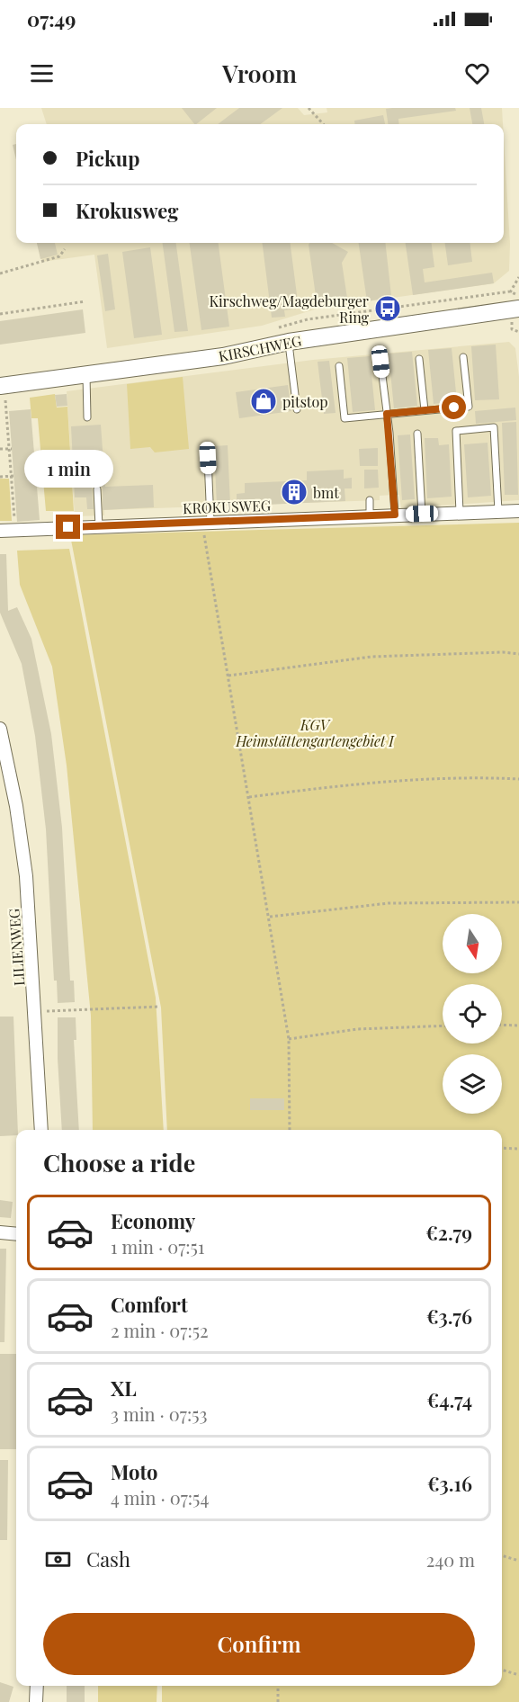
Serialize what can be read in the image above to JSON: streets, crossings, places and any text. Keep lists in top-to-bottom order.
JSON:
{
  "streets": {
    "main road": ["KIRSCHWEG"],
    "street": ["KROKUSWEG", "LILIENWEG"]
  },
  "parks": ["KGV Heimstättengartengebiet I"],
  "places": {
    "bus stop": ["Kirschweg/Magdeburger Ring"],
    "shop": ["pitstop"],
    "building": ["bmt"]
  },
  "north": "bottom",
  "page": {
    "status": "07:49",
    "header": "Vroom",
    "banner": ["Pickup", "Krokusweg"],
    "bubble": "1 min",
    "heading": "Choose a ride",
    "list": [
      {
        "name": "Economy",
        "note": "1 min · 07:51",
        "value": "€2.79"
      },
      {
        "name": "Comfort",
        "note": "2 min · 07:52",
        "value": "€3.76"
      },
      {
        "name": "XL",
        "note": "3 min · 07:53",
        "value": "€4.74"
      },
      {
        "name": "Moto",
        "note": "4 min · 07:54",
        "value": "€3.16"
      }
    ],
    "pay": ["Cash", "240 m"],
    "buttons": "Confirm"
  }
}
